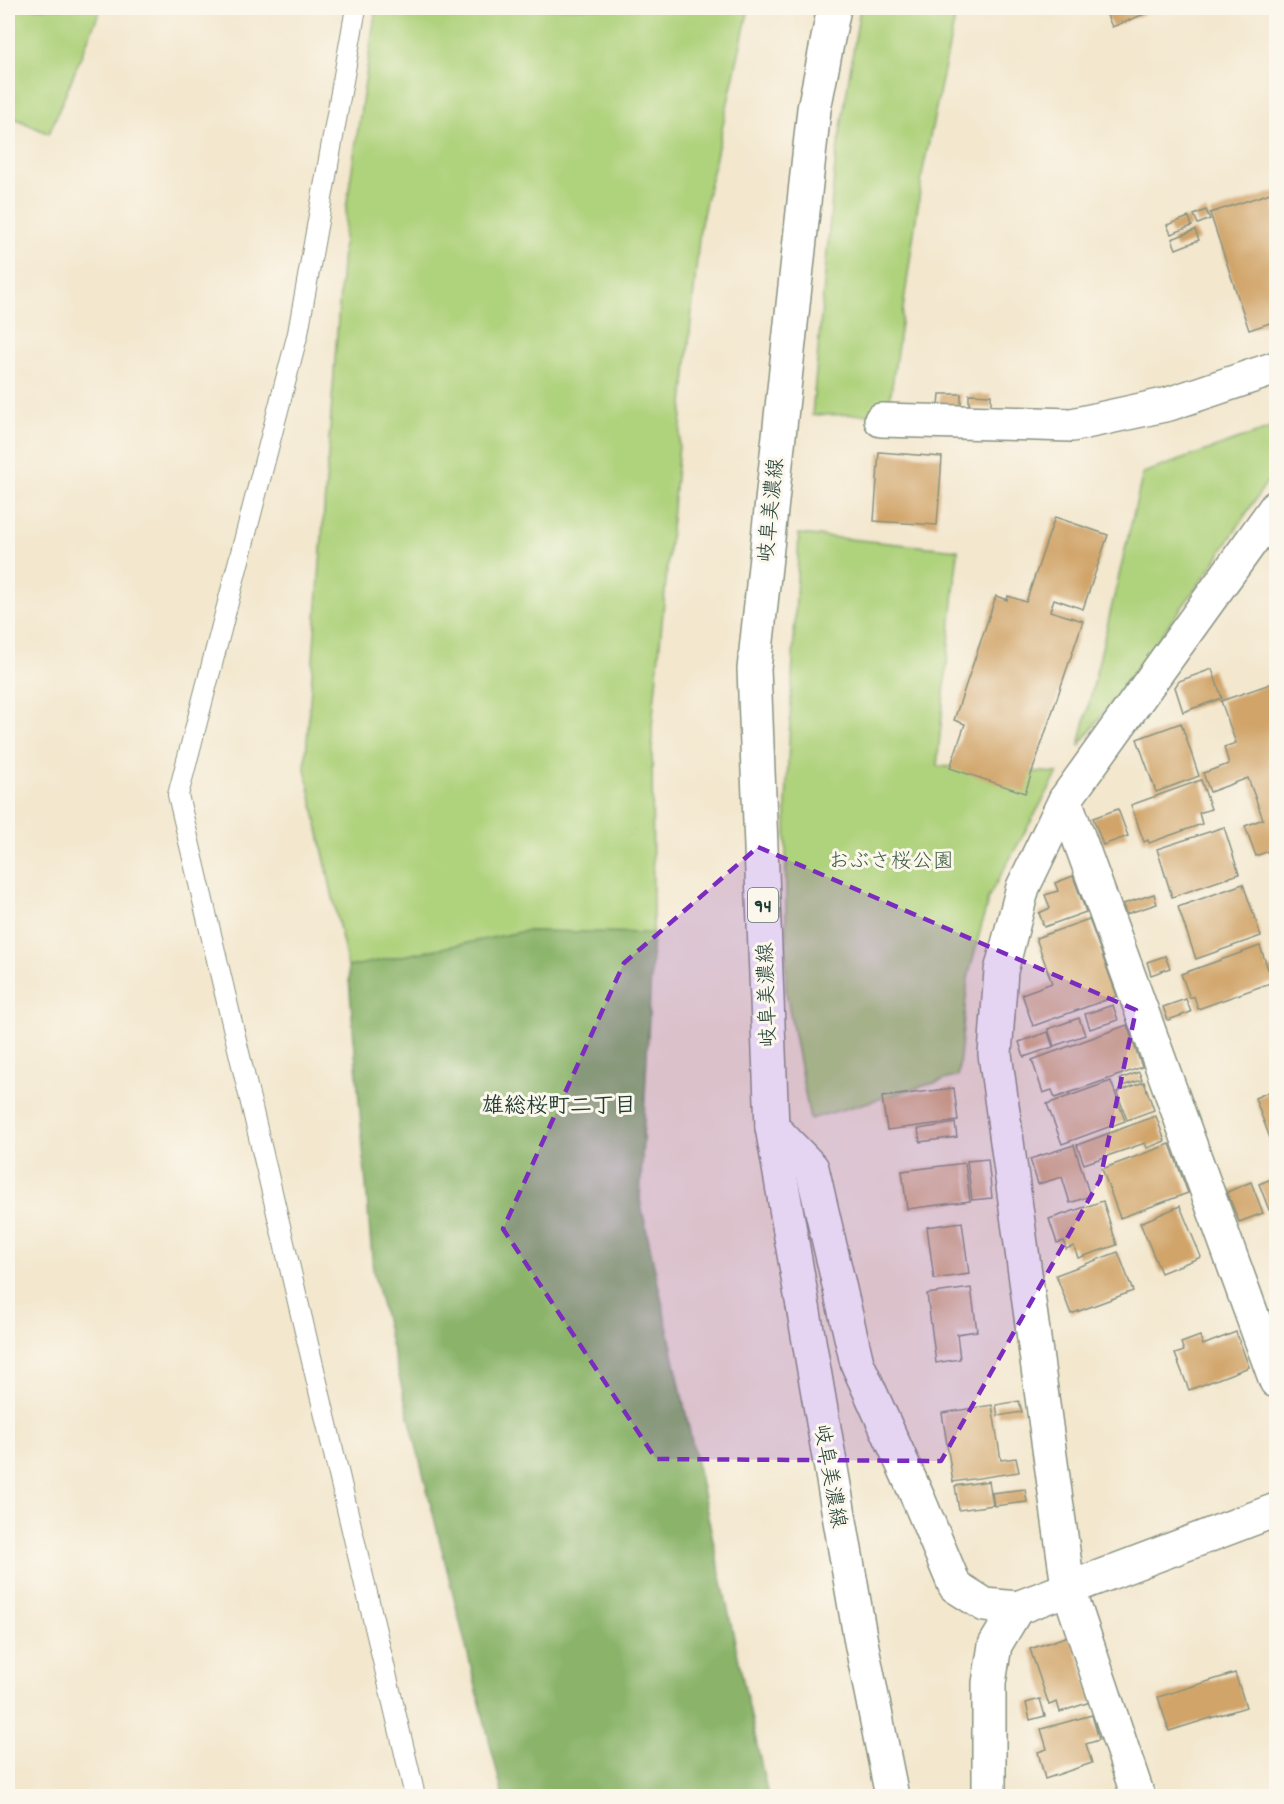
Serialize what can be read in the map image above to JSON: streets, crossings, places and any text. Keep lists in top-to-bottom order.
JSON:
{
  "streets": {
    "street": ["岐阜美濃線", "94"]
  },
  "districts": ["雄総桜町二丁目"],
  "parks": ["おぶさ桜公園"]
}
